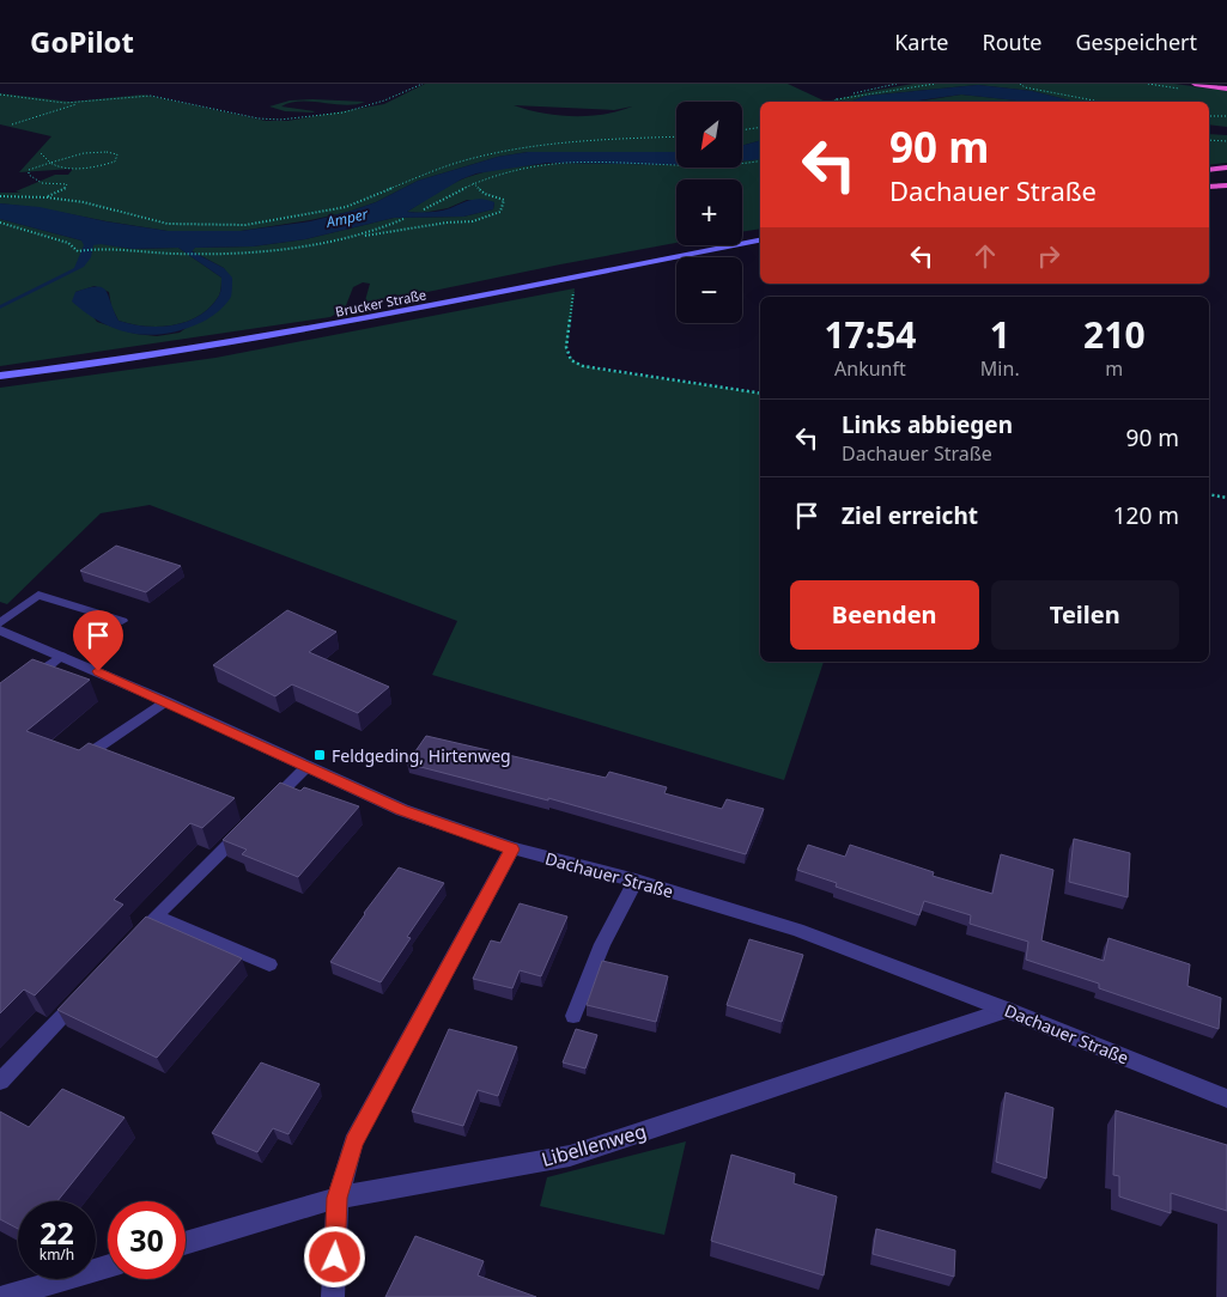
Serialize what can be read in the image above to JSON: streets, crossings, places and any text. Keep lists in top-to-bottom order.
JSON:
{
  "streets": {
    "main road": ["Brucker Straße"],
    "street": ["Dachauer Straße", "Libellenweg"]
  },
  "crossings": [
    ["Dachauer Straße", "Libellenweg"]
  ],
  "water": ["Amper"],
  "places": {
    "transit": ["Feldgeding, Hirtenweg"]
  },
  "north": "bottom left",
  "page": {
    "header": "GoPilot",
    "nav": ["Karte", "Route", "Gespeichert"],
    "map_buttons": ["+", "−"],
    "turn": ["90 m", "Dachauer Straße"],
    "eta": [
      "17:54",
      "Ankunft",
      "1",
      "Min.",
      "210",
      "m"
    ],
    "list": [
      {
        "name": "Links abbiegen",
        "note": "Dachauer Straße",
        "value": "90 m"
      },
      {
        "name": "Ziel erreicht",
        "value": "120 m"
      }
    ],
    "buttons": ["Beenden", "Teilen"],
    "speed": "22 km/h",
    "limit": "30"
  }
}
